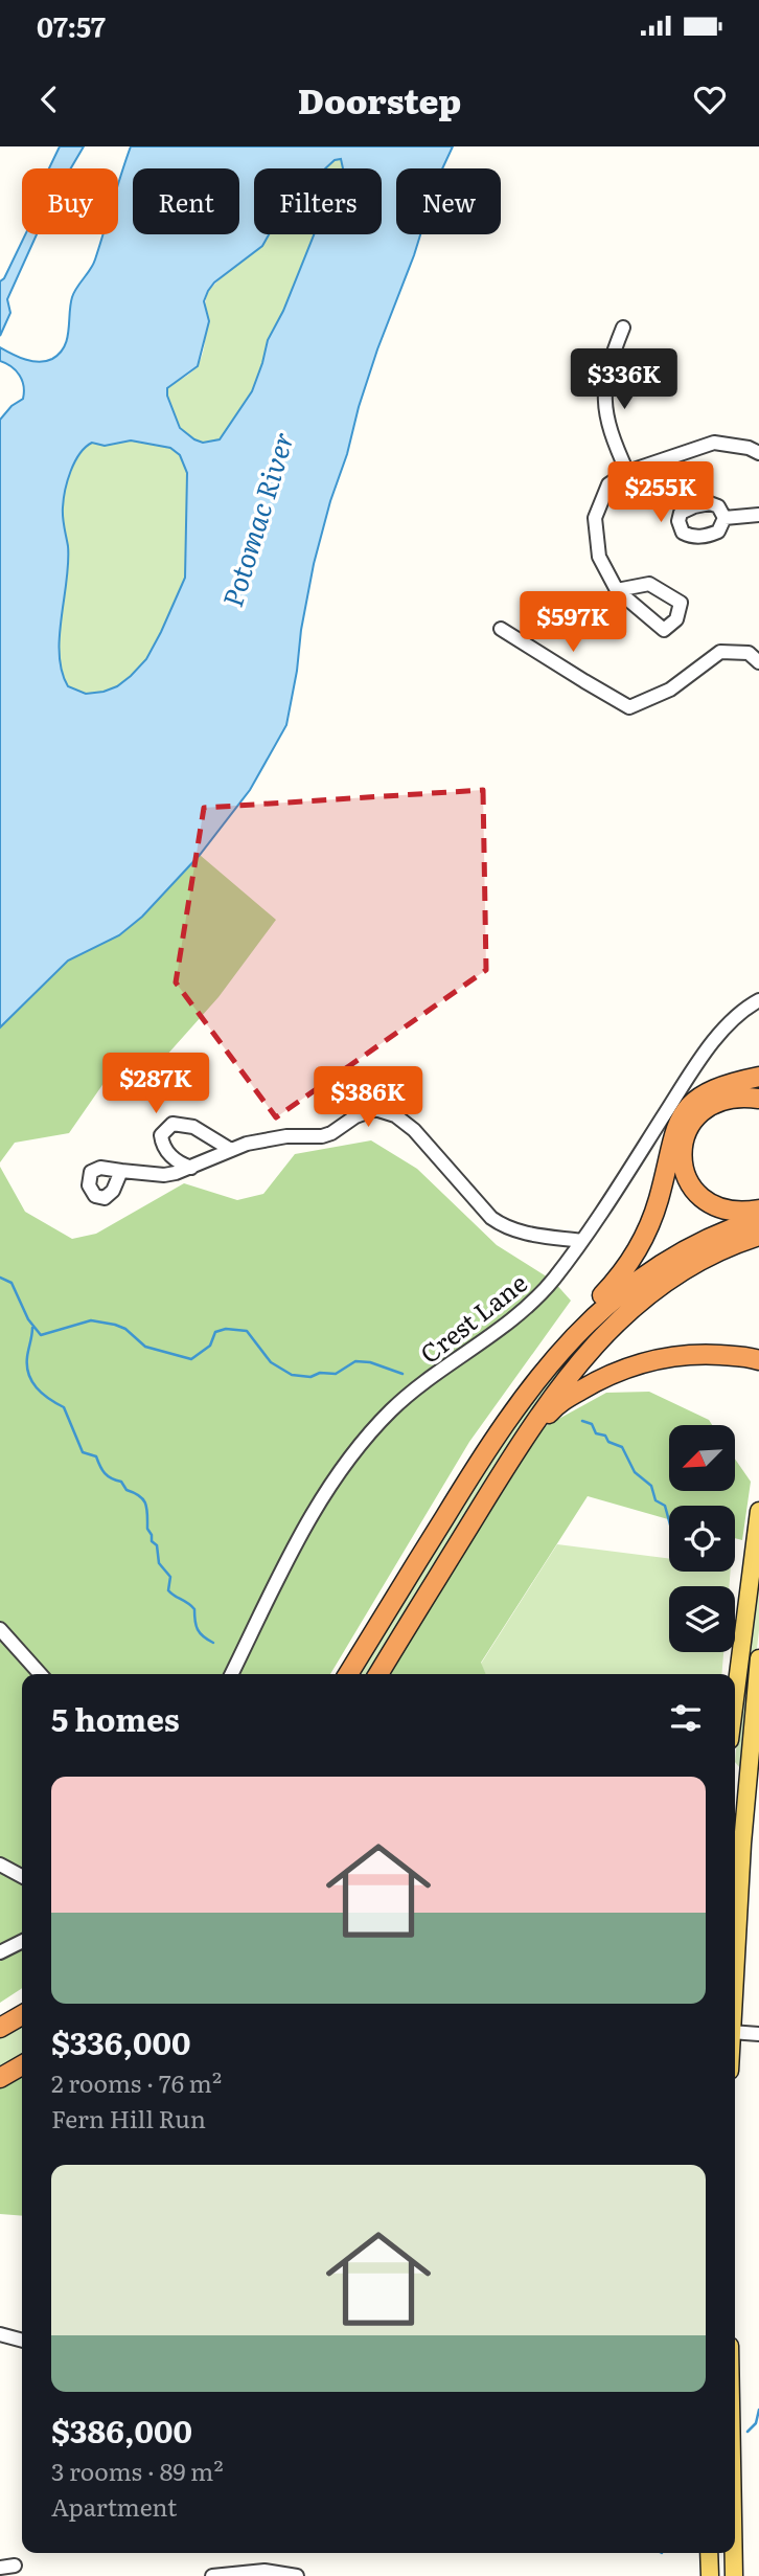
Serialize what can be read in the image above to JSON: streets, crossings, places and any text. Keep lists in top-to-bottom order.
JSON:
{
  "streets": {
    "street": ["Crest Lane"]
  },
  "water": ["Potomac River"],
  "north": "bottom left",
  "page": {
    "status": "07:57",
    "header": "Doorstep",
    "chip": [
      "Buy",
      "Rent",
      "Filters",
      "New"
    ],
    "price": [
      "$336K",
      "$255K",
      "$597K",
      "$287K",
      "$386K"
    ],
    "heading": "5 homes",
    "list": [
      {
        "name": "$336,000",
        "note": "2 rooms · 76 m² · Fern Hill Run"
      },
      {
        "name": "$386,000",
        "note": "3 rooms · 89 m² · Apartment"
      }
    ]
  }
}
